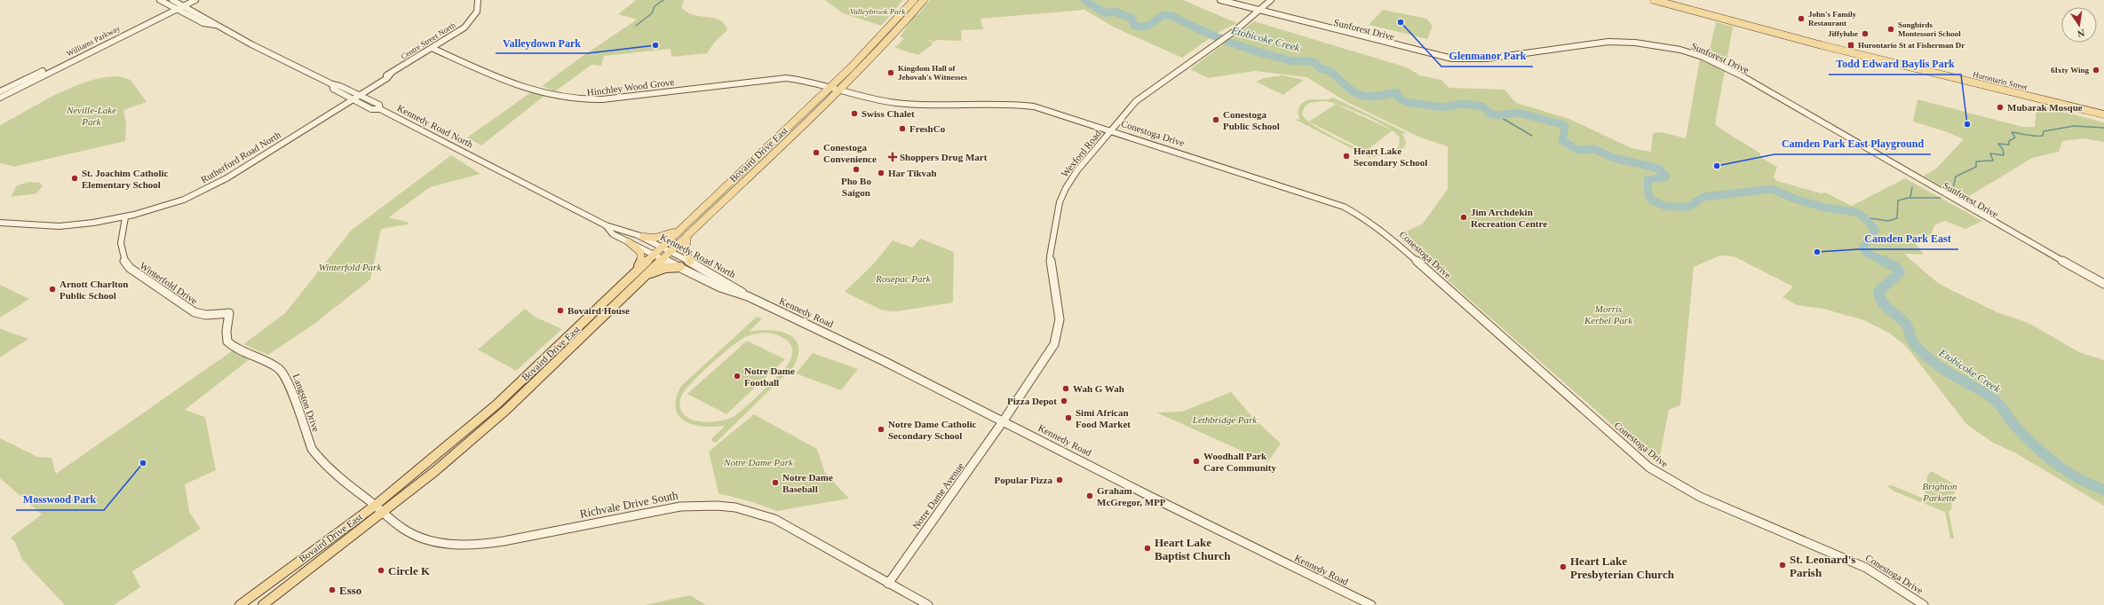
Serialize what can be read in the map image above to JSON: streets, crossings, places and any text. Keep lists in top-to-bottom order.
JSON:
{
  "streets": {
    "main road": ["Hurontario Street", "Bovaird Drive East"],
    "street": [
      "Sunforest Drive",
      "Williams Parkway",
      "Centre Street North",
      "Hinchley Wood Grove",
      "Kennedy Road North",
      "Conestoga Drive",
      "Wexford Road",
      "Rutherford Road North",
      "Winterfold Drive",
      "Kennedy Road",
      "Langston Drive",
      "Notre Dame Avenue",
      "Richvale Drive South"
    ]
  },
  "crossings": [
    ["Sunforest Drive", "Wexford Road"],
    ["Williams Parkway", "Kennedy Road North"],
    ["Centre Street North", "Hinchley Wood Grove"],
    ["Centre Street North", "Kennedy Road North"],
    ["Centre Street North", "Rutherford Road North"],
    ["Hinchley Wood Grove", "Conestoga Drive"],
    ["Hinchley Wood Grove", "Bovaird Drive East"],
    ["Kennedy Road North", "Bovaird Drive East"],
    ["Kennedy Road North", "Rutherford Road North"],
    ["Kennedy Road North", "Kennedy Road"],
    ["Conestoga Drive", "Wexford Road"],
    ["Conestoga Drive", "Bovaird Drive East"],
    ["Wexford Road", "Kennedy Road"],
    ["Wexford Road", "Notre Dame Avenue"],
    ["Bovaird Drive East", "Langston Drive"],
    ["Bovaird Drive East", "Richvale Drive South"],
    ["Rutherford Road North", "Winterfold Drive"],
    ["Winterfold Drive", "Langston Drive"],
    ["Kennedy Road", "Notre Dame Avenue"],
    ["Langston Drive", "Richvale Drive South"],
    ["Notre Dame Avenue", "Richvale Drive South"]
  ],
  "water": ["Etobicoke Creek"],
  "parks": [
    "Valleybrook Park",
    "Neville-Lake Park",
    "Winterfold Park",
    "Rosepac Park",
    "Morris Kerbel Park",
    "Lethbridge Park",
    "Notre Dame Park",
    "Brighton Parkette"
  ],
  "places": {
    "other": [
      "John's Family Restaurant",
      "Glenmanor Park",
      "Songbirds Montessori School",
      "Jiffylube",
      "Valleydown Park",
      "6Ixty Wing",
      "Kingdom Hall of Jehovah's Witnesses",
      "Mubarak Mosque",
      "Swiss Chalet",
      "Conestoga Public School",
      "Todd Edward Baylis Park",
      "FreshCo",
      "Conestoga Convenience",
      "Heart Lake Secondary School",
      "Camden Park East Playground",
      "Pho Bo Saigon",
      "Har Tikvah",
      "St. Joachim Catholic Elementary School",
      "Jim Archdekin Recreation Centre",
      "Camden Park East",
      "Arnott Charlton Public School",
      "Bovaird House",
      "Notre Dame Football",
      "Wah G Wah",
      "Pizza Depot",
      "Simi African Food Market",
      "Notre Dame Catholic Secondary School",
      "Woodhall Park Care Community",
      "Mosswood Park",
      "Popular Pizza",
      "Notre Dame Baseball",
      "Graham McGregor, MPP",
      "Heart Lake Baptist Church",
      "St. Leonard's Parish",
      "Heart Lake Presbyterian Church",
      "Circle K",
      "Esso"
    ],
    "transit": ["Hurontario St at Fisherman Dr"],
    "health": ["Shoppers Drug Mart"]
  },
  "north": "bottom"
}
